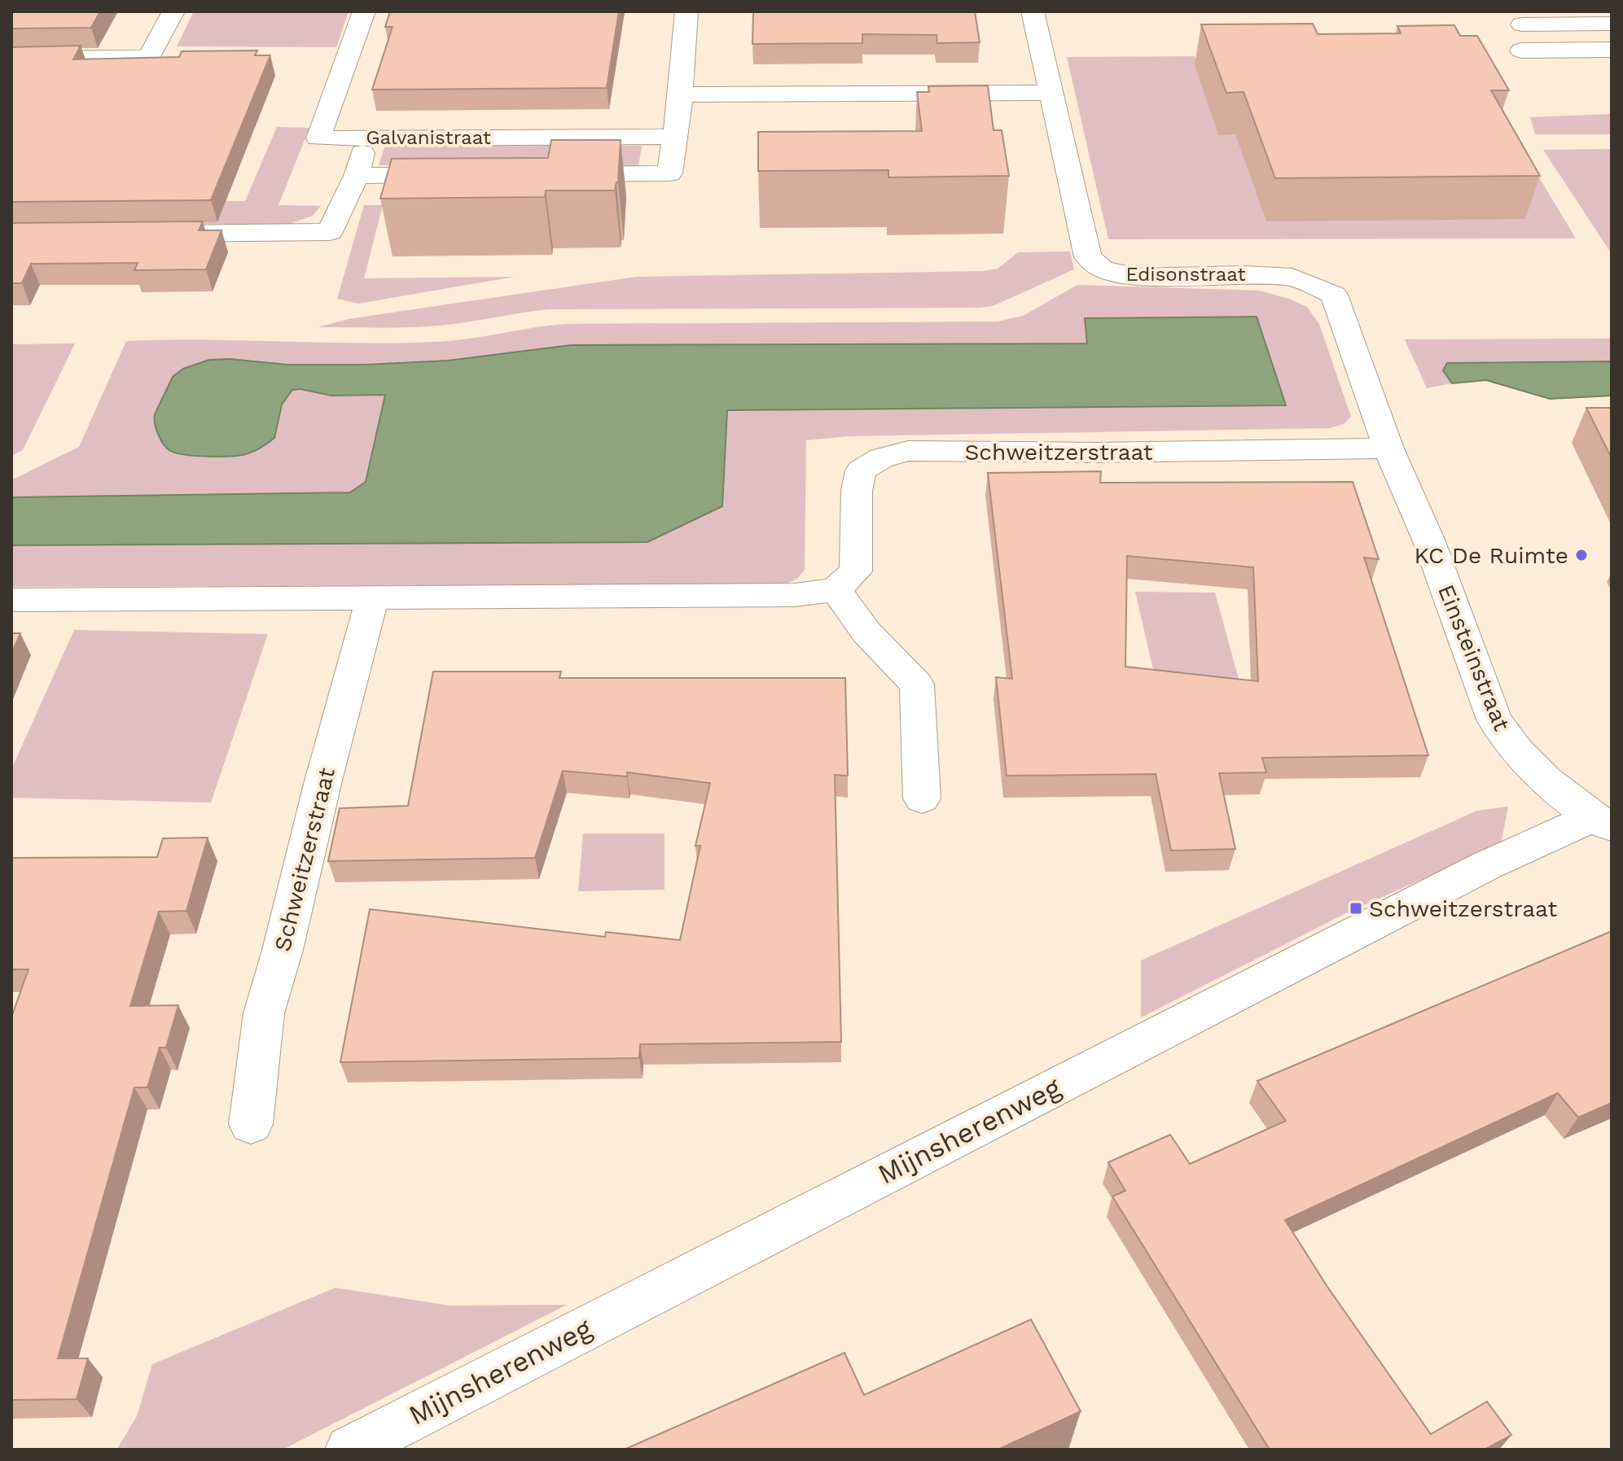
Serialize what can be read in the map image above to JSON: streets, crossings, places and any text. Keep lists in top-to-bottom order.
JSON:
{
  "streets": {
    "street": [
      "Galvanistraat",
      "Edisonstraat",
      "Schweitzerstraat",
      "Einsteinstraat",
      "Mijnsherenweg"
    ]
  },
  "crossings": [
    ["Edisonstraat", "Schweitzerstraat"],
    ["Edisonstraat", "Einsteinstraat"],
    ["Schweitzerstraat", "Einsteinstraat"],
    ["Einsteinstraat", "Mijnsherenweg"]
  ],
  "places": {
    "other": ["KC De Ruimte"],
    "transit": ["Schweitzerstraat"]
  }
}
